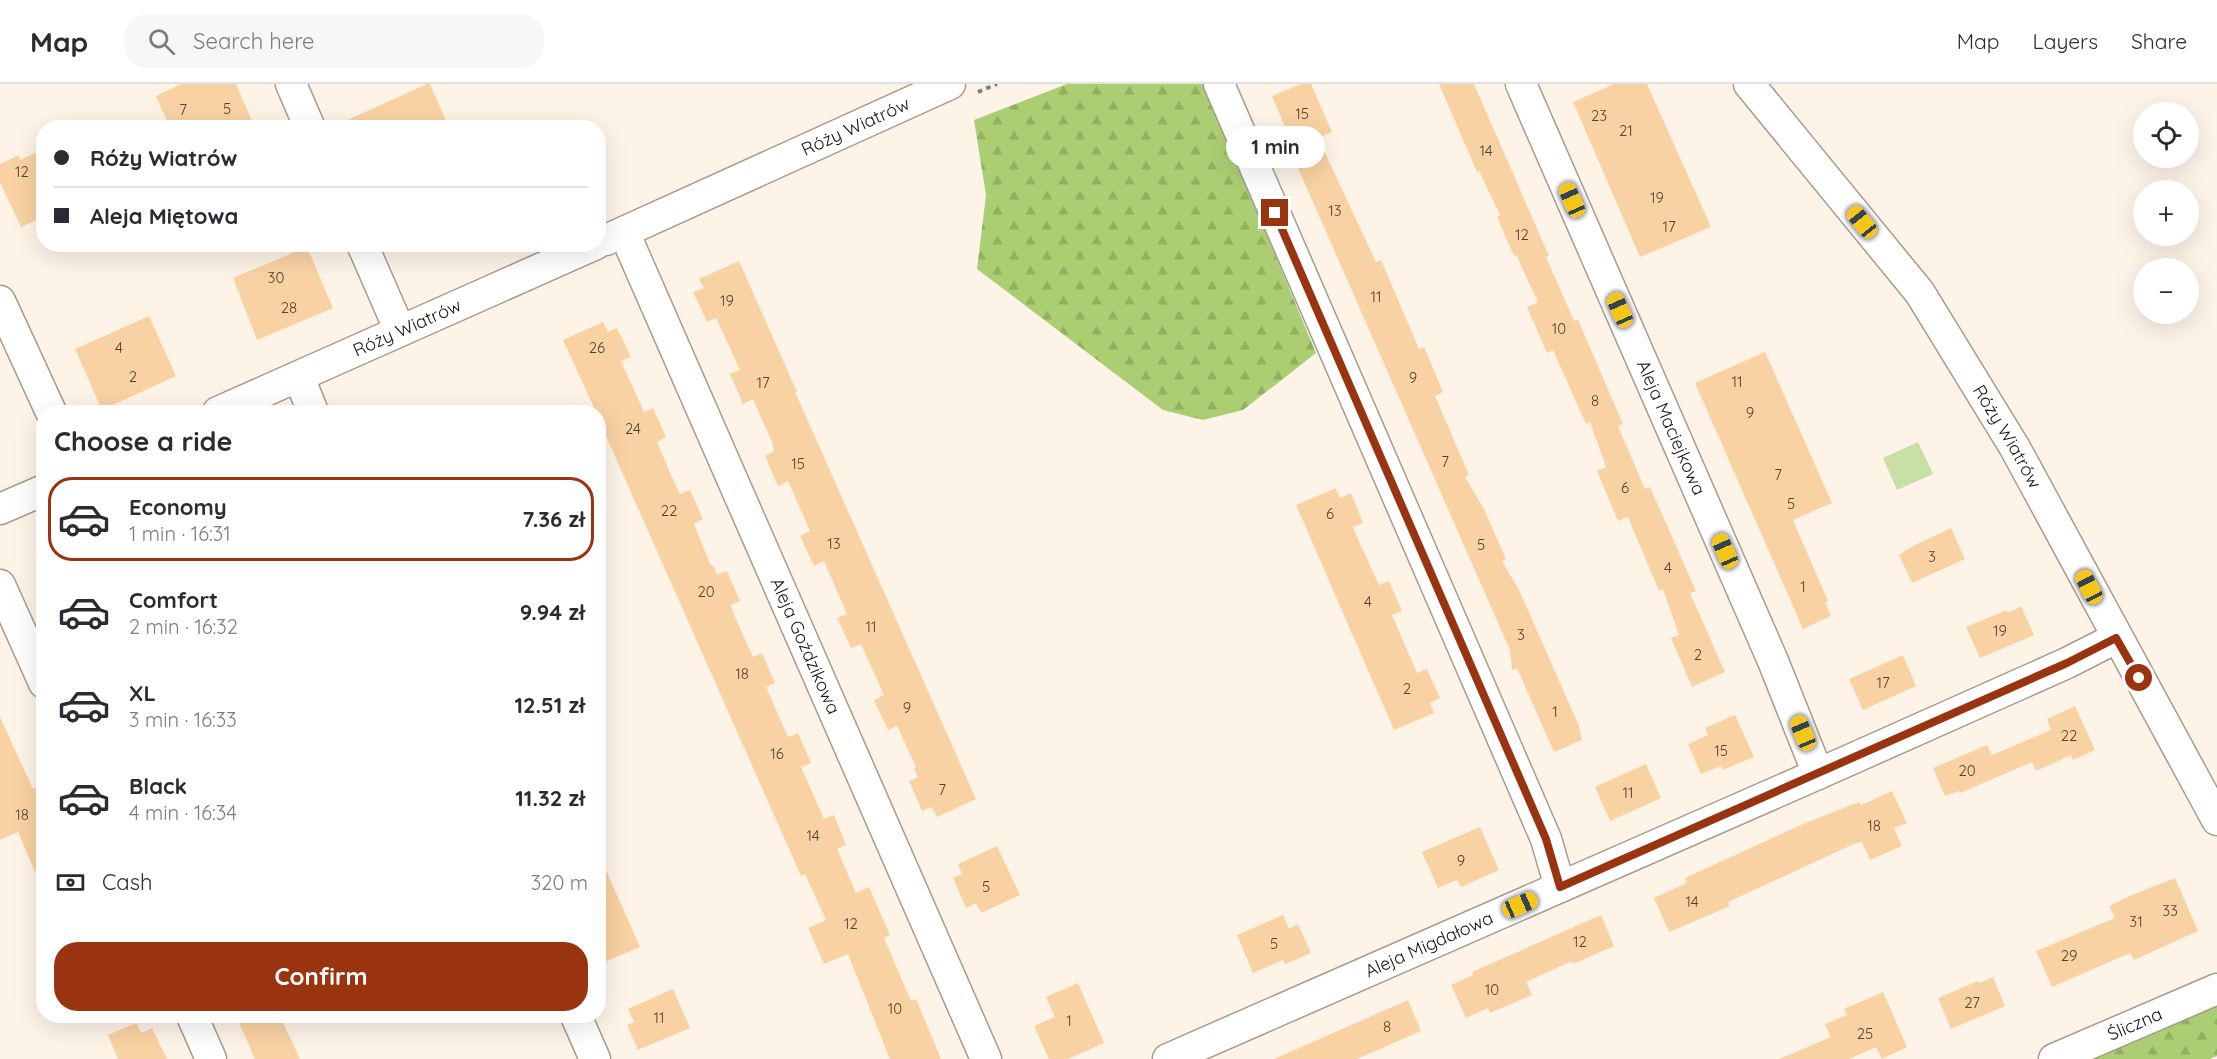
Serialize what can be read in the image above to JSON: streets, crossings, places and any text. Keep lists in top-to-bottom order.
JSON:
{
  "streets": {
    "street": [
      "Róży Wiatrów",
      "Aleja Maciejkowa",
      "Aleja Goździkowa",
      "Aleja Migdałowa",
      "Śliczna"
    ]
  },
  "crossings": [
    ["Róży Wiatrów", "Aleja Goździkowa"],
    ["Róży Wiatrów", "Aleja Migdałowa"],
    ["Aleja Maciejkowa", "Aleja Migdałowa"]
  ],
  "house_numbers": [
    "5",
    "7",
    "15",
    "23",
    "21",
    "14",
    "12",
    "19",
    "13",
    "17",
    "12",
    "30",
    "11",
    "19",
    "28",
    "10",
    "4",
    "26",
    "2",
    "9",
    "11",
    "17",
    "8",
    "9",
    "24",
    "7",
    "15",
    "7",
    "6",
    "5",
    "22",
    "6",
    "13",
    "5",
    "3",
    "4",
    "1",
    "20",
    "4",
    "11",
    "19",
    "3",
    "2",
    "18",
    "17",
    "2",
    "9",
    "1",
    "22",
    "15",
    "16",
    "20",
    "7",
    "11",
    "18",
    "18",
    "14",
    "9",
    "5",
    "14",
    "33",
    "31",
    "12",
    "12",
    "5",
    "29",
    "10",
    "27",
    "10",
    "11",
    "1",
    "8",
    "25"
  ],
  "page": {
    "header": "Map",
    "search": "Search here",
    "nav": ["Map", "Layers", "Share"],
    "map_buttons": ["+", "−"],
    "banner": ["Róży Wiatrów", "Aleja Miętowa"],
    "bubble": "1 min",
    "heading": "Choose a ride",
    "list": [
      {
        "name": "Economy",
        "note": "1 min · 16:31",
        "value": "7.36 zł"
      },
      {
        "name": "Comfort",
        "note": "2 min · 16:32",
        "value": "9.94 zł"
      },
      {
        "name": "XL",
        "note": "3 min · 16:33",
        "value": "12.51 zł"
      },
      {
        "name": "Black",
        "note": "4 min · 16:34",
        "value": "11.32 zł"
      }
    ],
    "pay": ["Cash", "320 m"],
    "buttons": "Confirm"
  }
}
